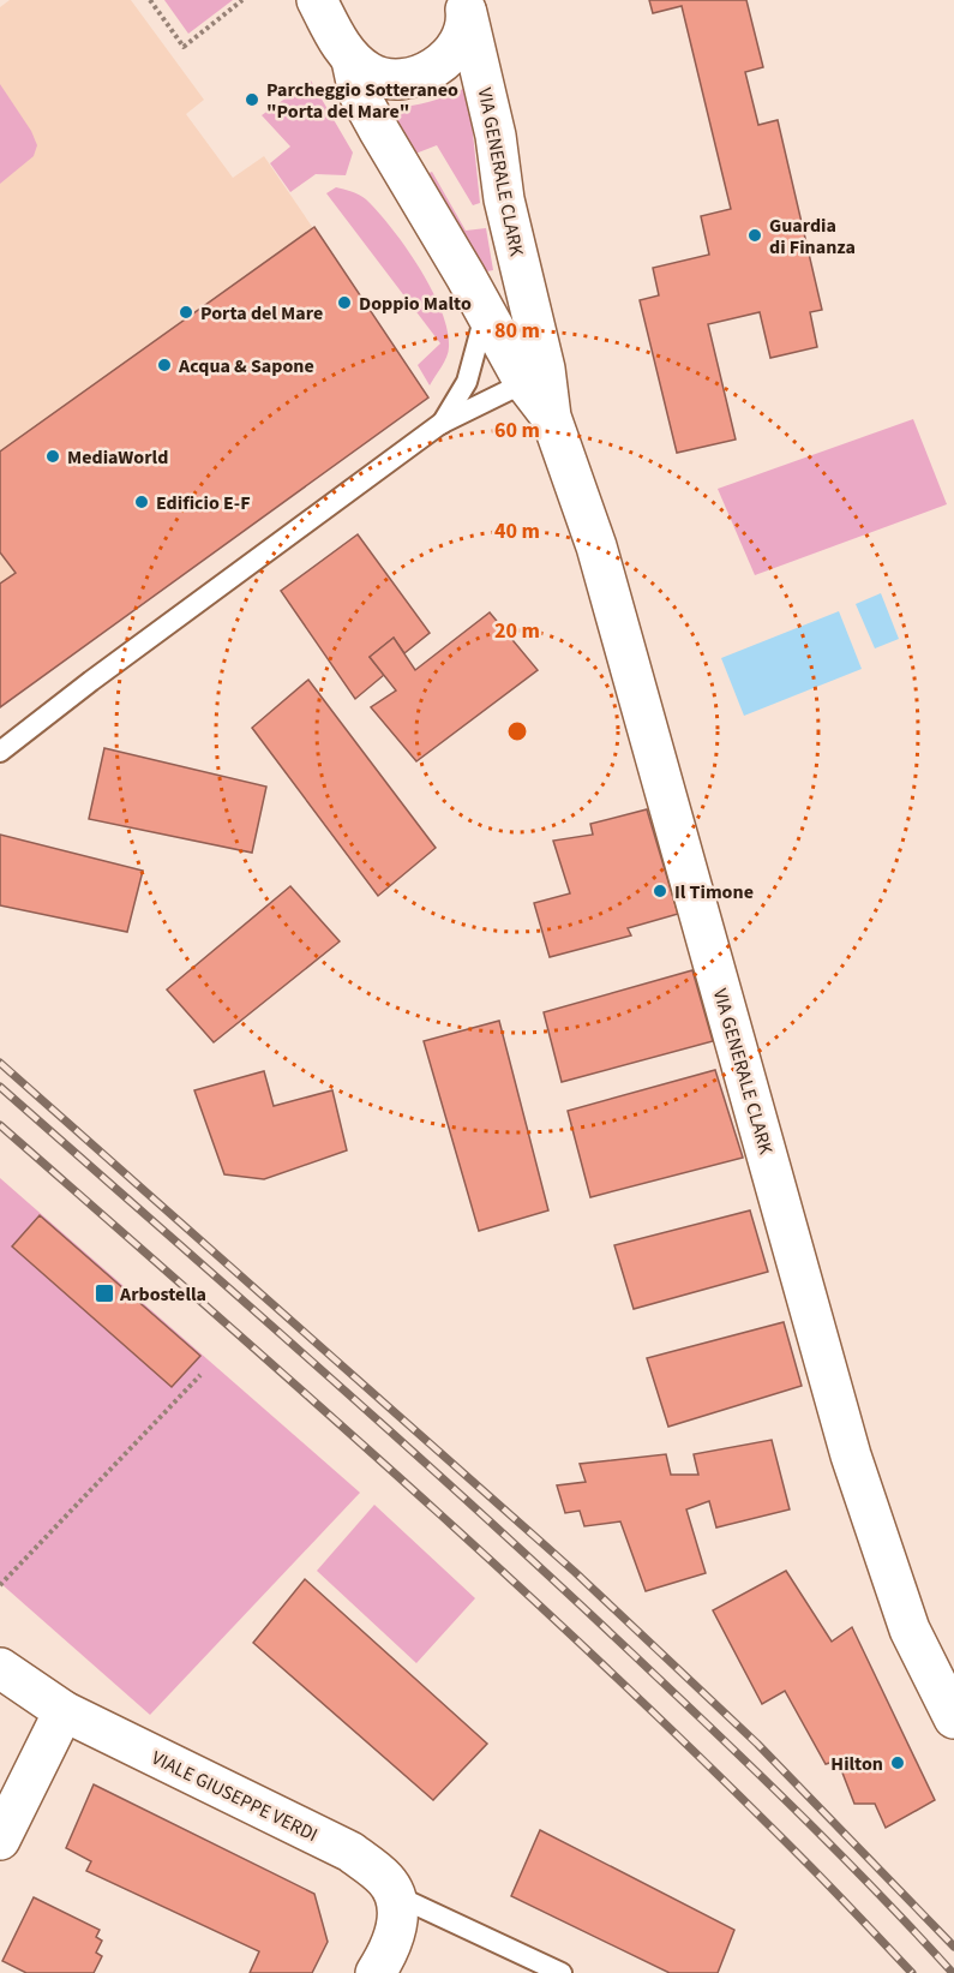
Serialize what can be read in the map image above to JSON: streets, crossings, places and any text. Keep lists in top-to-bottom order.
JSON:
{
  "streets": {
    "main road": ["VIA GENERALE CLARK", "VIALE GIUSEPPE VERDI"]
  },
  "places": {
    "other": [
      "Parcheggio Sotteraneo \"Porta del Mare\"",
      "Guardia di Finanza",
      "Doppio Malto",
      "Porta del Mare",
      "Acqua & Sapone",
      "MediaWorld",
      "Edificio E-F",
      "Il Timone",
      "Hilton"
    ],
    "transit": ["Arbostella"]
  },
  "rings": [
    "80 m",
    "60 m",
    "40 m",
    "20 m"
  ]
}
